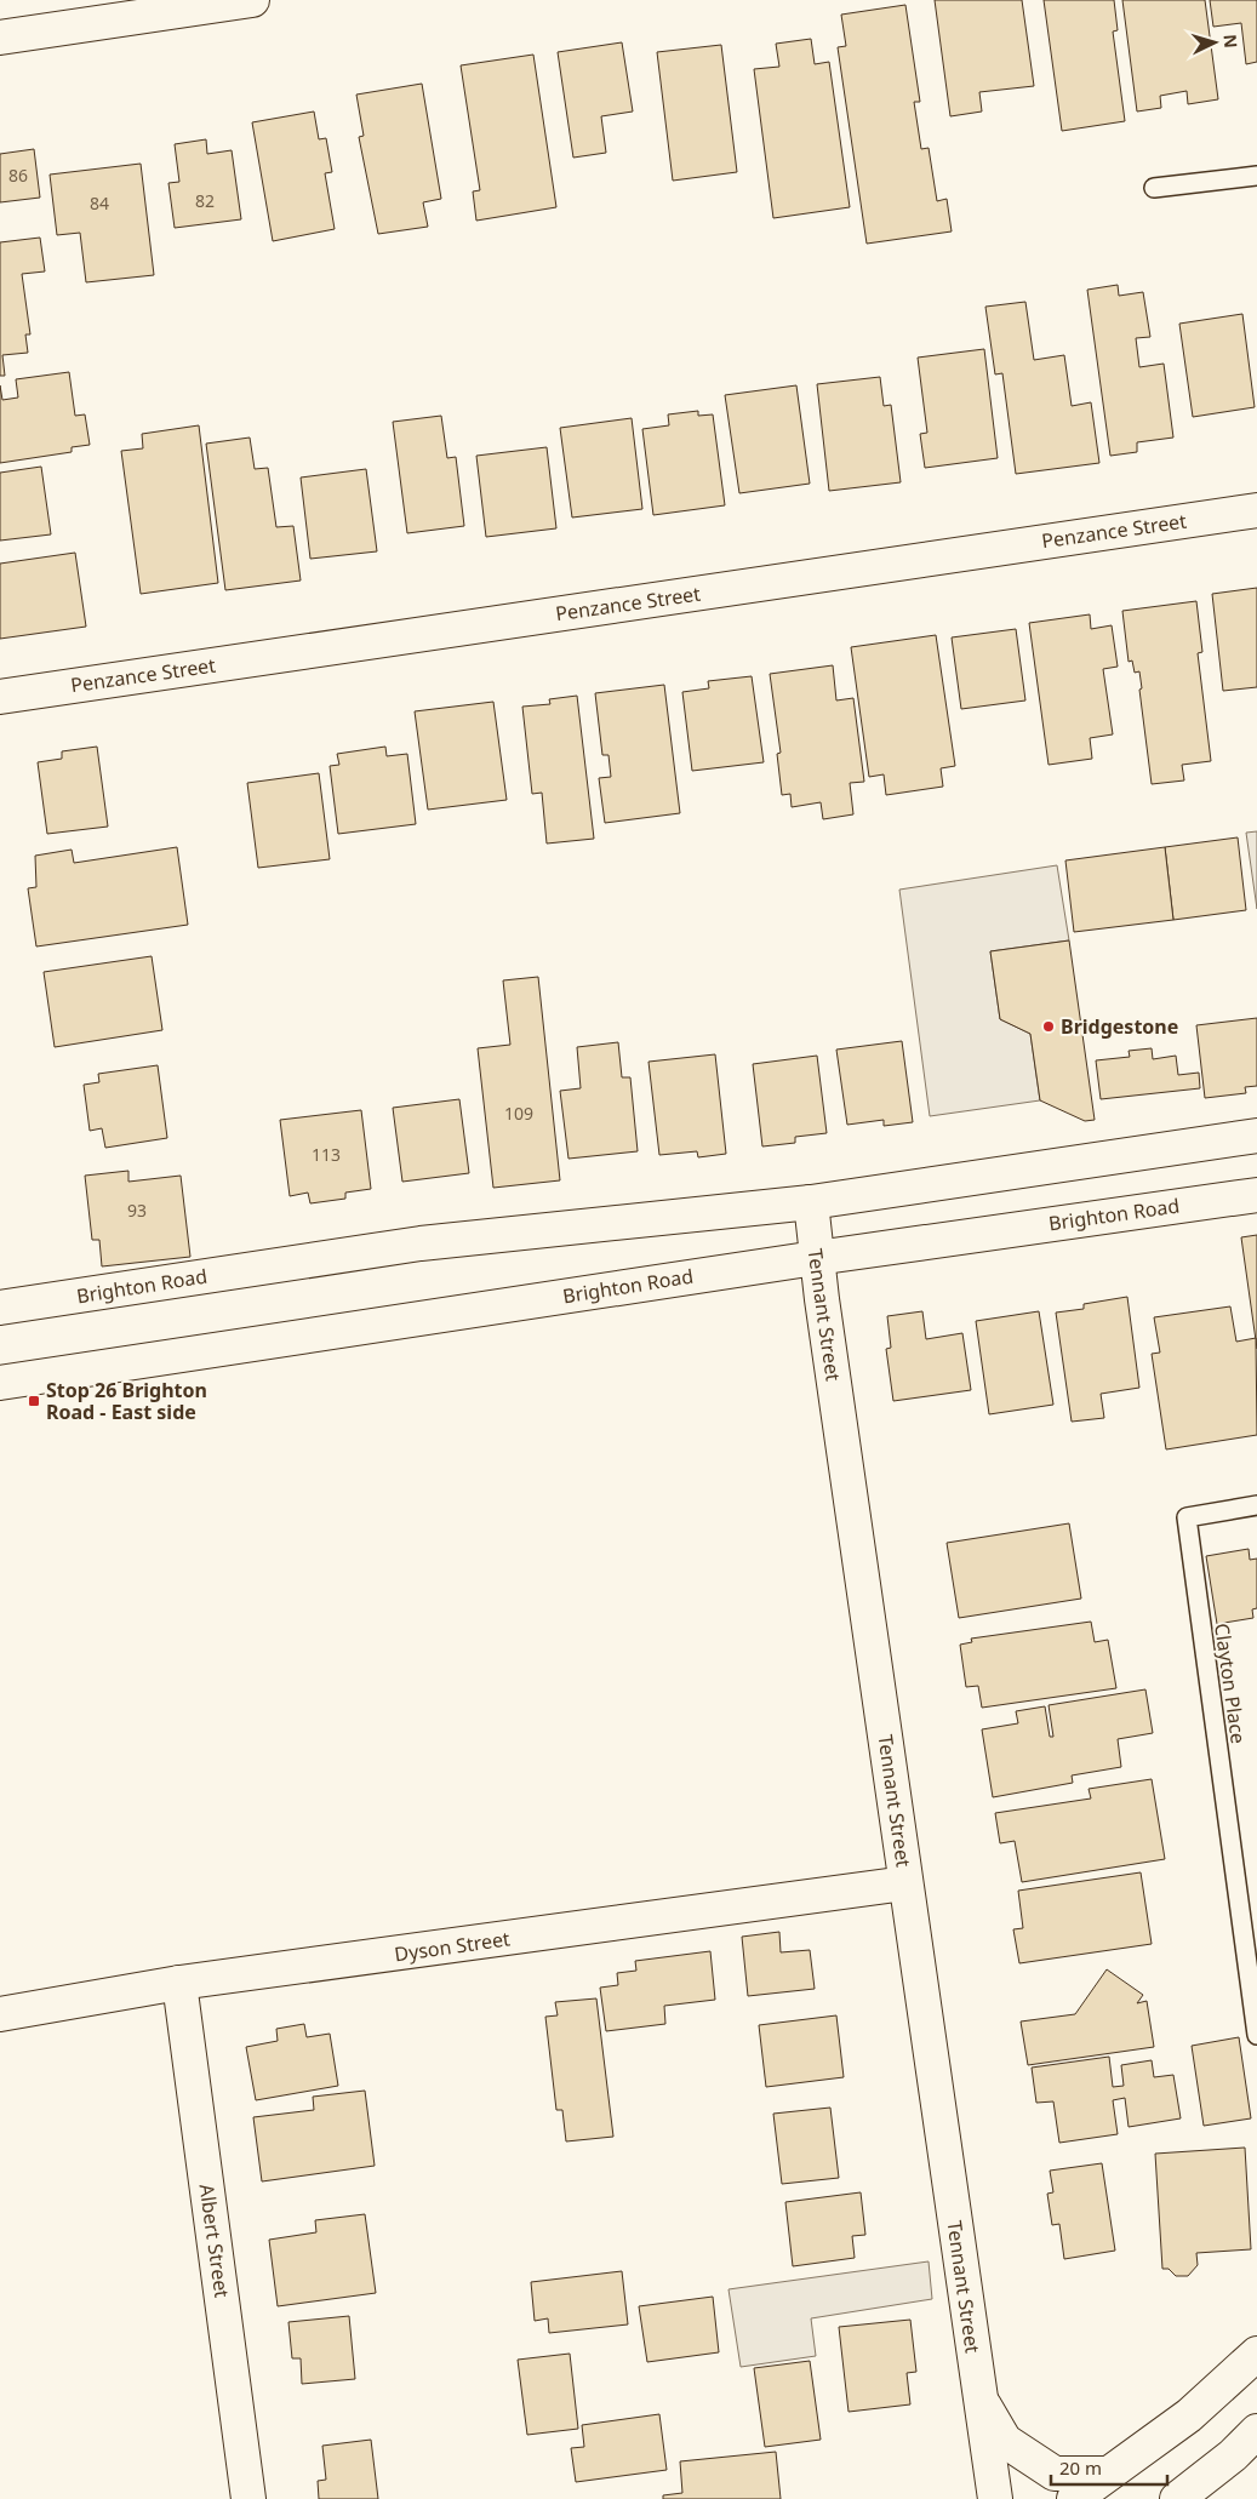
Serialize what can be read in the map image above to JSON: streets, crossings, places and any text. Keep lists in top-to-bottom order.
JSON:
{
  "streets": {
    "street": [
      "Penzance Street",
      "Brighton Road",
      "Tennant Street",
      "Dyson Street",
      "Albert Street"
    ],
    "lane": ["Clayton Place"]
  },
  "crossings": [
    ["Brighton Road", "Tennant Street"],
    ["Tennant Street", "Dyson Street"],
    ["Dyson Street", "Albert Street"]
  ],
  "places": {
    "other": ["Bridgestone"],
    "transit": ["Stop 26 Brighton Road - East side"]
  },
  "house_numbers": [
    "86",
    "82",
    "84",
    "109",
    "113",
    "93"
  ],
  "scale_bar": "20 m",
  "north": "right"
}
